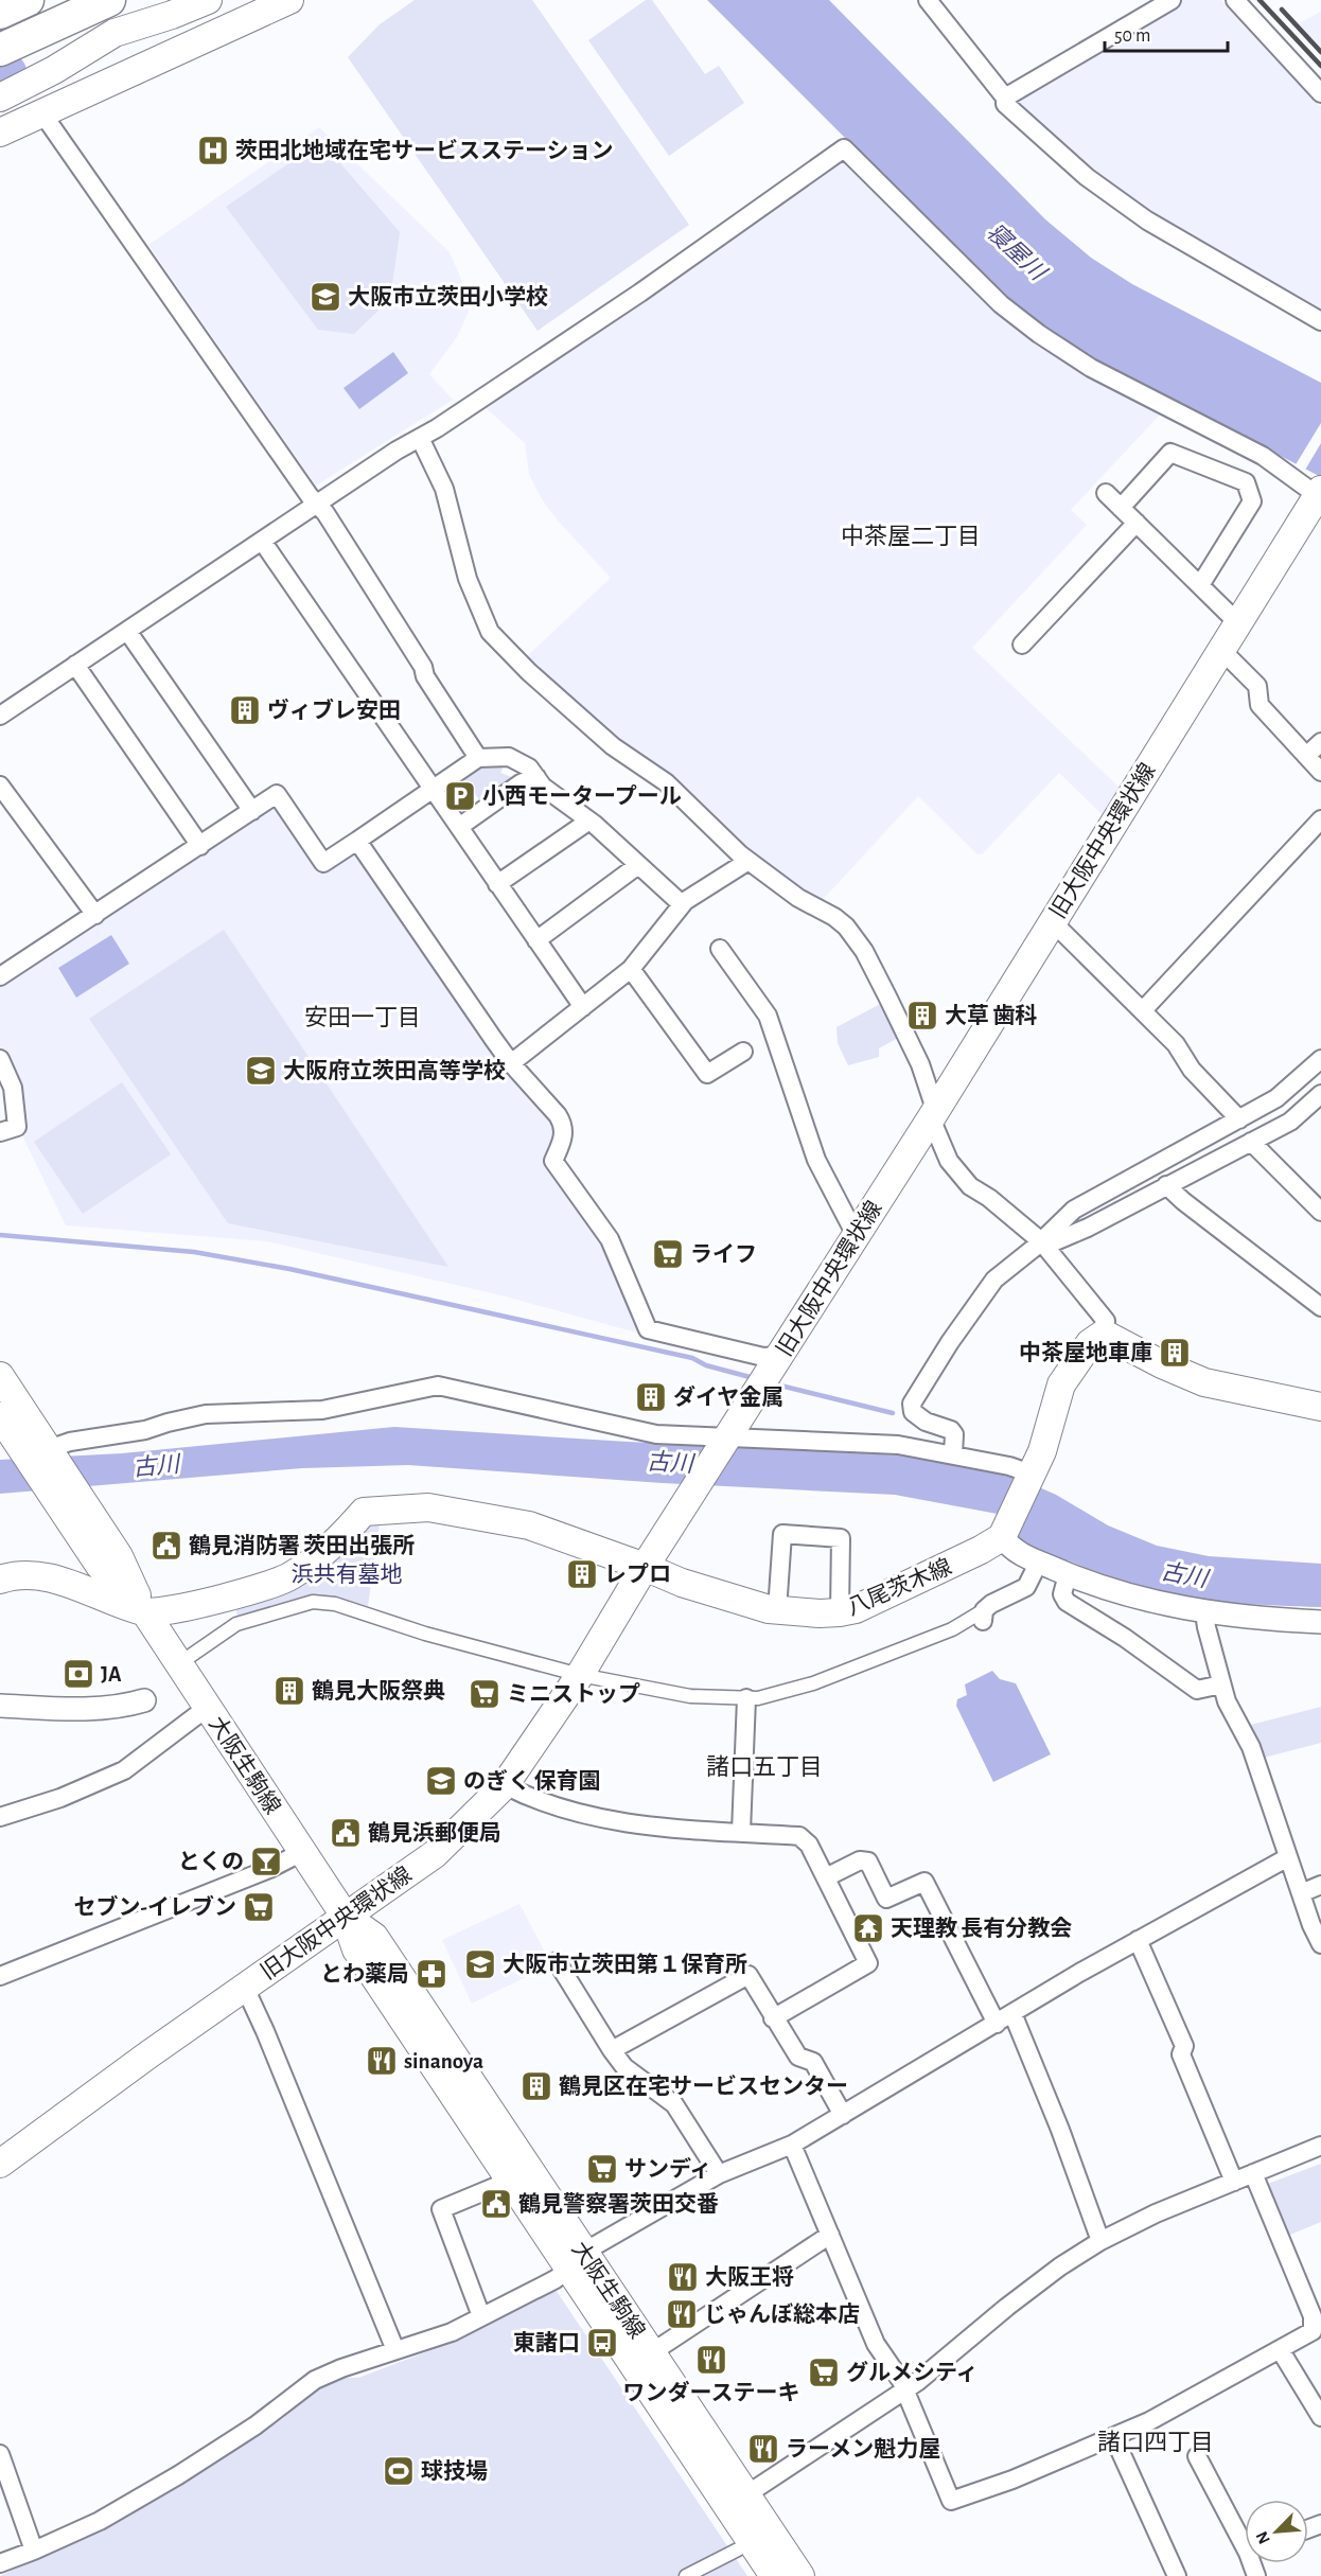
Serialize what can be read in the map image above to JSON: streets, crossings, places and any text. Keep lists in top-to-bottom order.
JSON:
{
  "streets": {
    "main road": ["旧大阪中央環状線", "八尾茨木線", "大阪生駒線"]
  },
  "crossings": [
    ["旧大阪中央環状線", "八尾茨木線"],
    ["旧大阪中央環状線", "大阪生駒線"],
    ["八尾茨木線", "大阪生駒線"]
  ],
  "districts": [
    "中茶屋二丁目",
    "安田一丁目",
    "諸口五丁目",
    "諸口四丁目"
  ],
  "water": ["寝屋川", "古川"],
  "parks": ["浜共有墓地"],
  "places": {
    "hospital": ["茨田北地域在宅サービスステーション"],
    "school or university": [
      "大阪市立茨田小学校",
      "大阪府立茨田高等学校",
      "のぎく 保育園",
      "大阪市立茨田第１保育所"
    ],
    "building": [
      "ヴィブレ安田",
      "大草 歯科",
      "中茶屋地車庫",
      "ダイヤ金属",
      "レプロ",
      "鶴見大阪祭典",
      "鶴見区在宅サービスセンター"
    ],
    "parking": ["小西モータープール"],
    "supermarket": [
      "ライフ",
      "ミニストップ",
      "セブン-イレブン",
      "サンディ",
      "グルメシティ"
    ],
    "public building": ["鶴見消防署 茨田出張所", "鶴見浜郵便局", "鶴見警察署茨田交番"],
    "bank": ["JA"],
    "bar": ["とくの"],
    "temple": ["天理教 長有分教会"],
    "pharmacy": ["とわ薬局"],
    "restaurant": [
      "sinanoya",
      "大阪王将",
      "じゃんぼ総本店",
      "ワンダーステーキ",
      "ラーメン魁力屋"
    ],
    "bus stop": ["東諸口"],
    "sports": ["球技場"]
  },
  "scale_bar": "50 m",
  "north": "bottom left"
}
